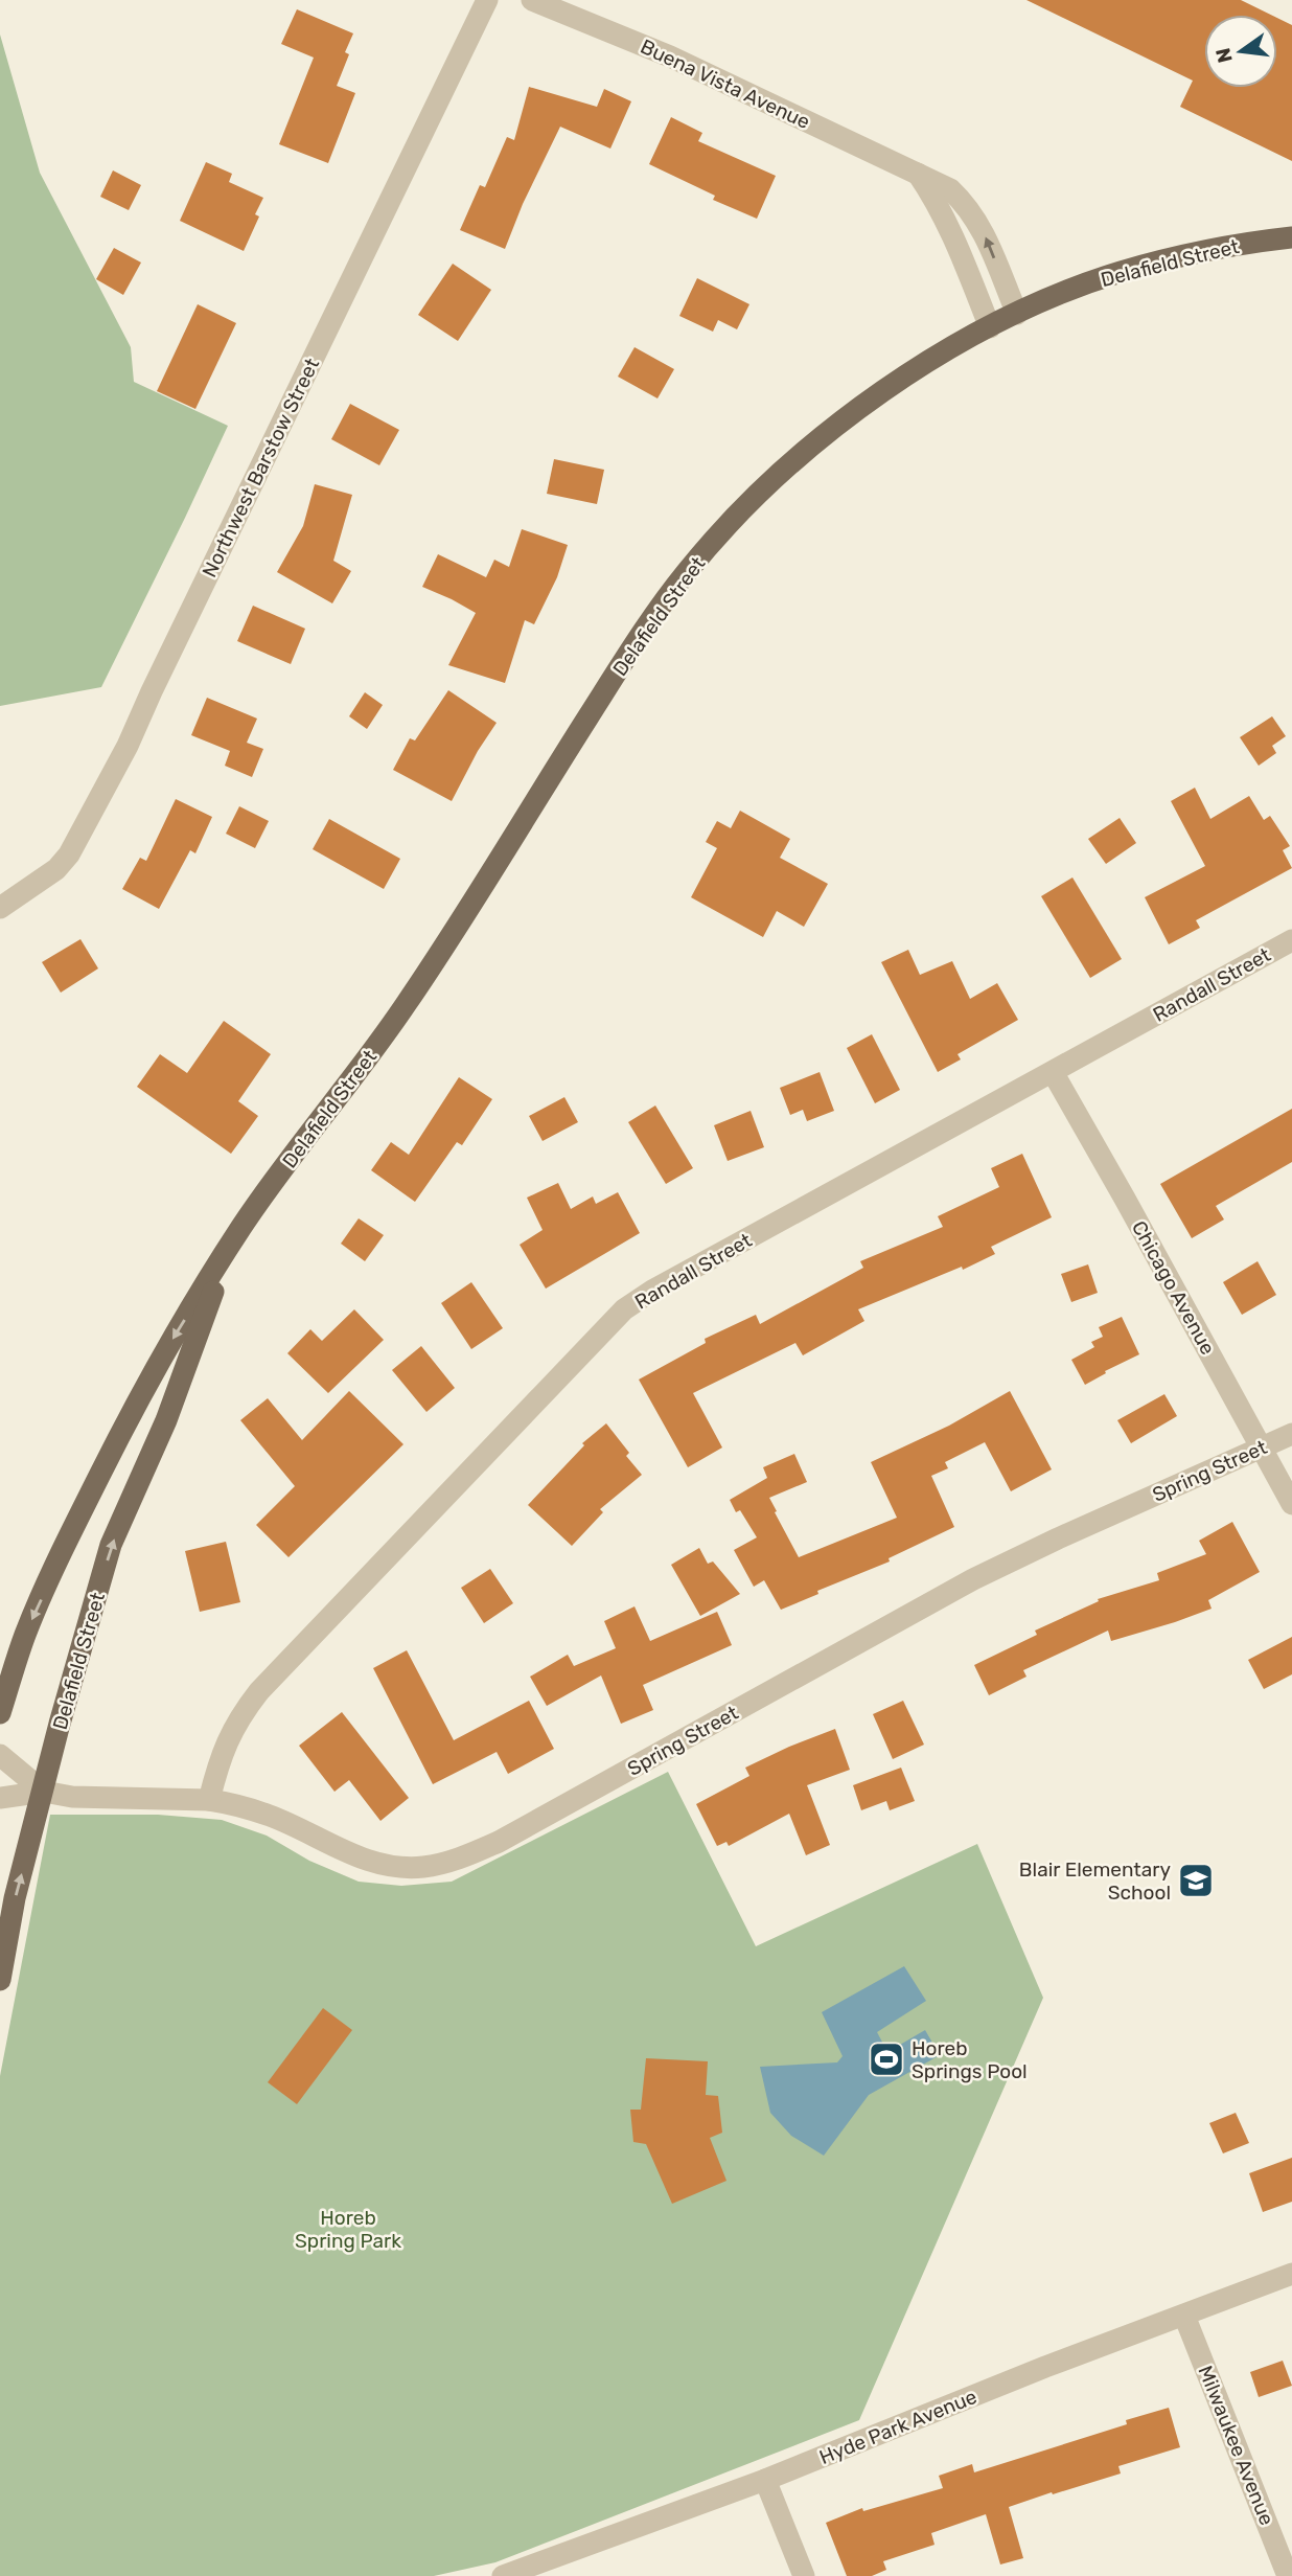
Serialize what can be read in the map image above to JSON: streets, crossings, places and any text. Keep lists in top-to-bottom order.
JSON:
{
  "streets": {
    "main road": ["Delafield Street"],
    "street": [
      "Buena Vista Avenue",
      "Northwest Barstow Street",
      "Randall Street",
      "Chicago Avenue",
      "Spring Street",
      "Hyde Park Avenue",
      "Milwaukee Avenue"
    ]
  },
  "crossings": [
    ["Buena Vista Avenue", "Delafield Street"],
    ["Delafield Street", "Spring Street"],
    ["Randall Street", "Chicago Avenue"],
    ["Randall Street", "Spring Street"],
    ["Chicago Avenue", "Spring Street"],
    ["Hyde Park Avenue", "Milwaukee Avenue"]
  ],
  "parks": ["Horeb Spring Park"],
  "places": {
    "school or university": ["Blair Elementary School"],
    "sports": ["Horeb Springs Pool"]
  },
  "north": "left"
}
